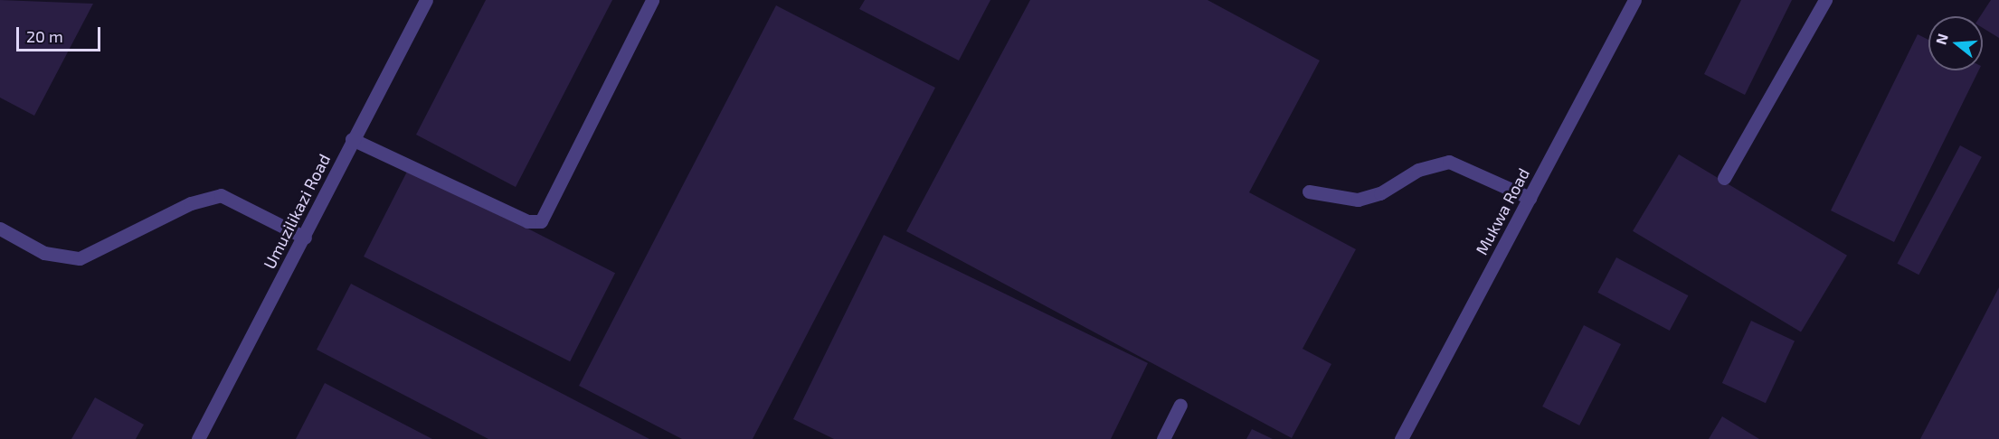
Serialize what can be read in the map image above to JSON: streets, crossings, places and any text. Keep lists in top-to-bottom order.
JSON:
{
  "streets": {
    "street": ["Umuzilikazi Road", "Mukwa Road"]
  },
  "scale_bar": "20 m",
  "north": "left"
}
